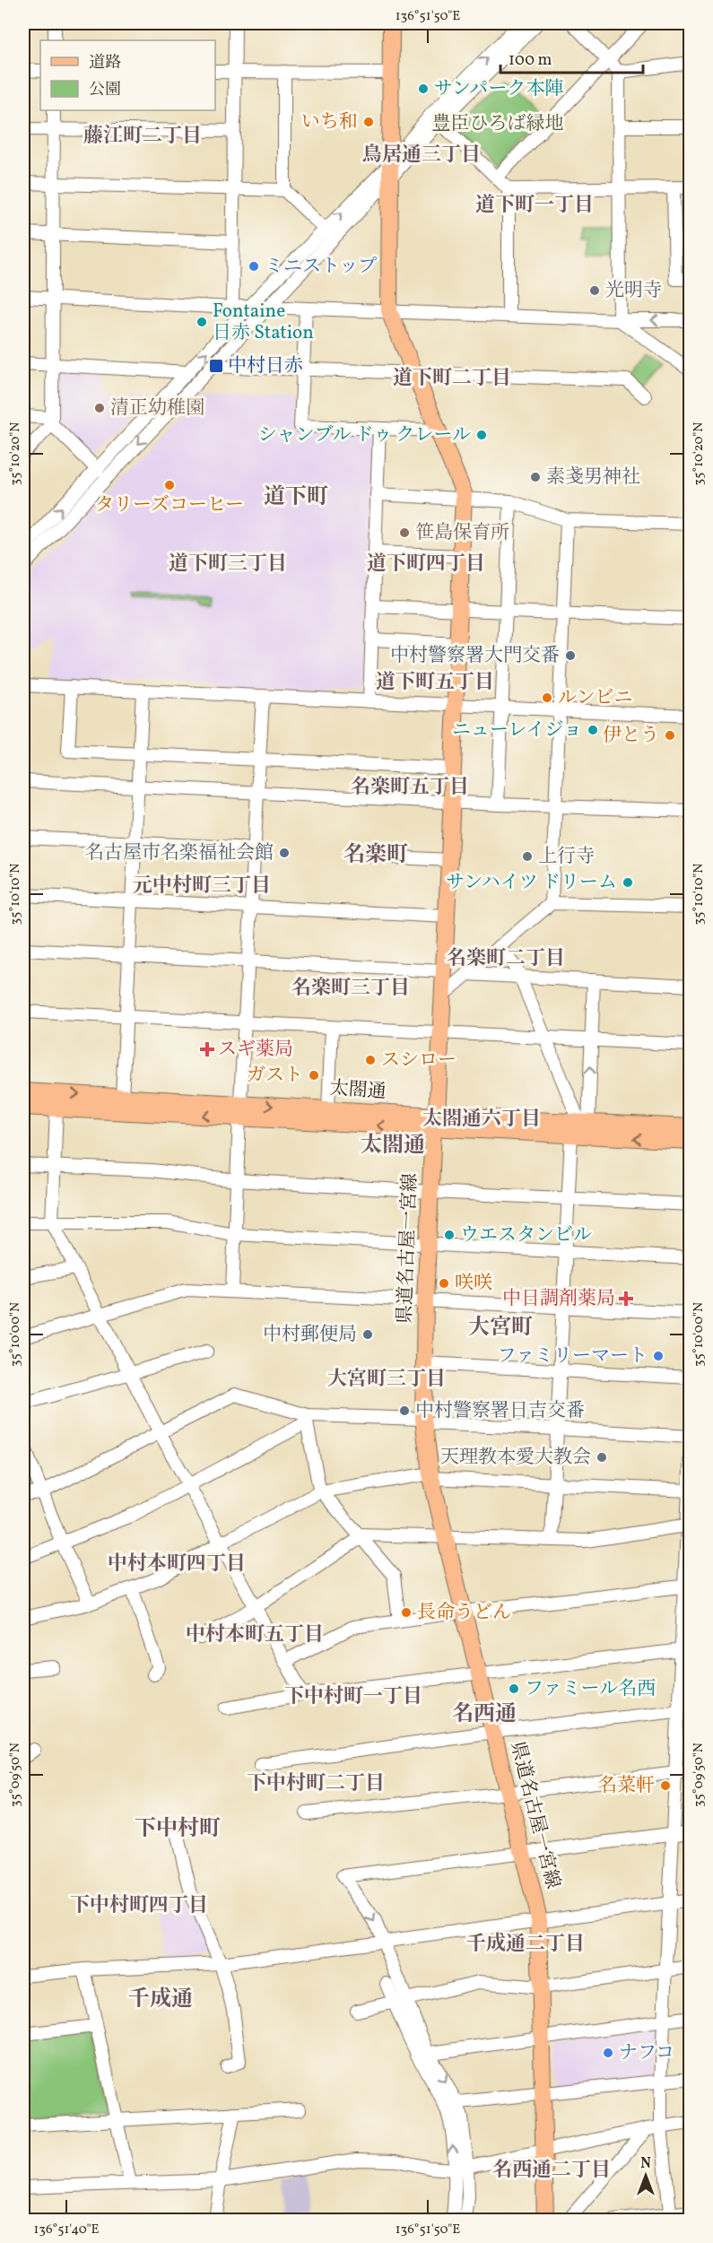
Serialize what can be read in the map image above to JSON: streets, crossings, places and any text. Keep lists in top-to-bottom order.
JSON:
{
  "streets": {
    "main road": ["太閤通", "県道名古屋一宮線"]
  },
  "crossings": [
    ["太閤通", "県道名古屋一宮線"]
  ],
  "districts": [
    "藤江町二丁目",
    "鳥居通三丁目",
    "道下町一丁目",
    "道下町二丁目",
    "道下町",
    "道下町三丁目",
    "道下町四丁目",
    "道下町五丁目",
    "名楽町五丁目",
    "名楽町",
    "元中村町三丁目",
    "名楽町二丁目",
    "名楽町三丁目",
    "太閤通六丁目",
    "太閤通",
    "大宮町",
    "大宮町三丁目",
    "中村本町四丁目",
    "中村本町五丁目",
    "下中村町一丁目",
    "名西通",
    "下中村町二丁目",
    "下中村町",
    "下中村町四丁目",
    "千成通二丁目",
    "千成通",
    "名西通二丁目"
  ],
  "parks": ["豊臣ひろば緑地"],
  "places": {
    "other": [
      "サンパーク本陣",
      "いち和",
      "ミニストップ",
      "光明寺",
      "Fontaine 日赤 Station",
      "清正幼稚園",
      "シャンブル ドゥ クレール",
      "素戔男神社",
      "タリーズコーヒー",
      "笹島保育所",
      "中村警察署大門交番",
      "ルンビニ",
      "ニューレイジョ",
      "伊とう",
      "名古屋市名楽福祉会館",
      "上行寺",
      "サンハイツ ドリーム",
      "スシロー",
      "ガスト",
      "ウエスタンビル",
      "咲咲",
      "中村郵便局",
      "ファミリーマート",
      "中村警察署日吉交番",
      "天理教本愛大教会",
      "長命うどん",
      "ファミール名西",
      "名菜軒",
      "ナフコ"
    ],
    "transit": ["中村日赤"],
    "health": ["スギ薬局", "中日調剤薬局"]
  },
  "legend": ["道路", "公園"],
  "scale_bar": "100 m",
  "north": "top",
  "coordinates": [
    "136°51'50\"E",
    "35°10'20\"N",
    "35°10'10\"N",
    "35°10'00\"N",
    "35°09'50\"N",
    "136°51'40\"E"
  ]
}
